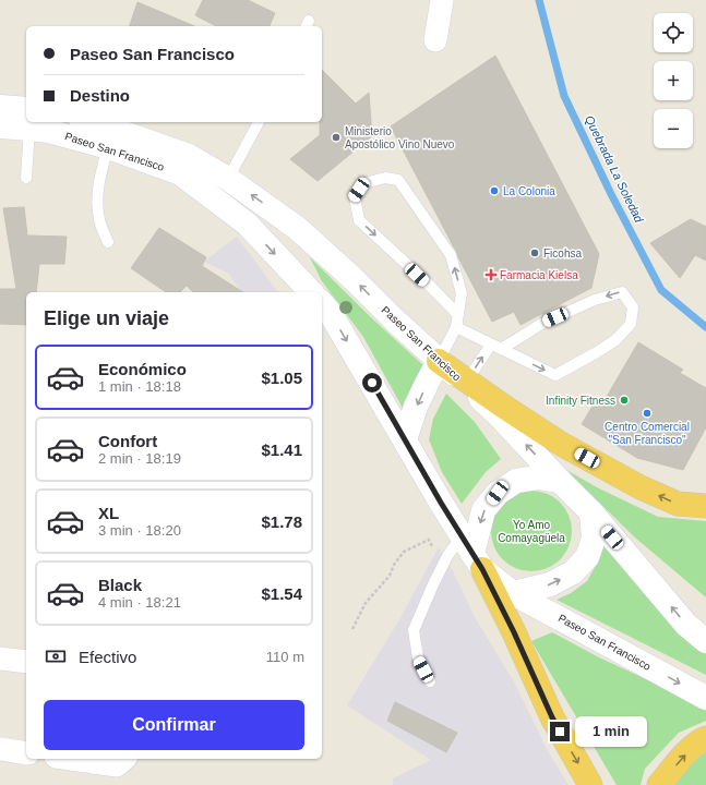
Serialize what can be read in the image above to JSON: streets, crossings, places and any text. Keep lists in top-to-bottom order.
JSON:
{
  "streets": {
    "street": ["Paseo San Francisco"]
  },
  "water": ["Quebrada La Soledad"],
  "parks": ["Yo Amo Comayagüela"],
  "places": {
    "other": [
      "Ministerio Apostólico Vino Nuevo",
      "La Colonia",
      "Ficohsa",
      "Infinity Fitness",
      "Centro Comercial \"San Francisco\""
    ],
    "health": ["Farmacia Kielsa"]
  },
  "page": {
    "map_buttons": ["+", "−"],
    "banner": ["Paseo San Francisco", "Destino"],
    "heading": "Elige un viaje",
    "list": [
      {
        "name": "Económico",
        "note": "1 min · 18:18",
        "value": "$1.05"
      },
      {
        "name": "Confort",
        "note": "2 min · 18:19",
        "value": "$1.41"
      },
      {
        "name": "XL",
        "note": "3 min · 18:20",
        "value": "$1.78"
      },
      {
        "name": "Black",
        "note": "4 min · 18:21",
        "value": "$1.54"
      }
    ],
    "pay": ["Efectivo", "110 m"],
    "buttons": "Confirmar",
    "bubble": "1 min"
  }
}
